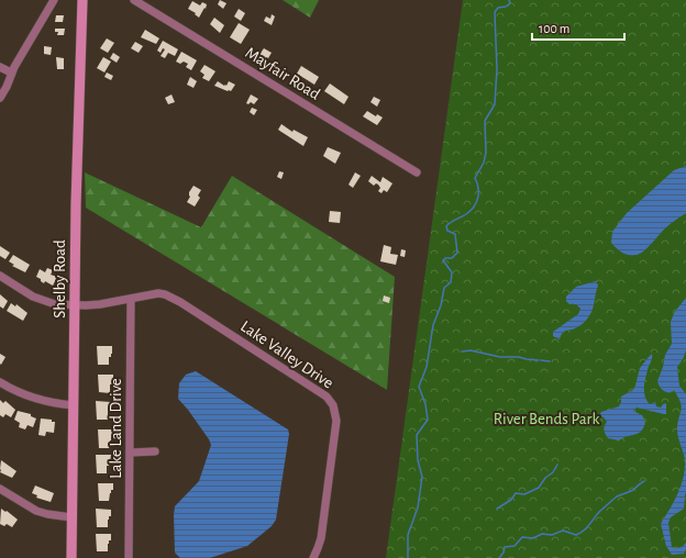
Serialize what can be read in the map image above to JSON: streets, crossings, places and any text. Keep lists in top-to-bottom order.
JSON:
{
  "streets": {
    "street": [
      "Mayfair Road",
      "Shelby Road",
      "Lake Valley Drive",
      "Lake Land Drive"
    ]
  },
  "crossings": [
    ["Shelby Road", "Lake Valley Drive"],
    ["Lake Valley Drive", "Lake Land Drive"]
  ],
  "parks": ["River Bends Park"],
  "scale_bar": "100 m"
}
